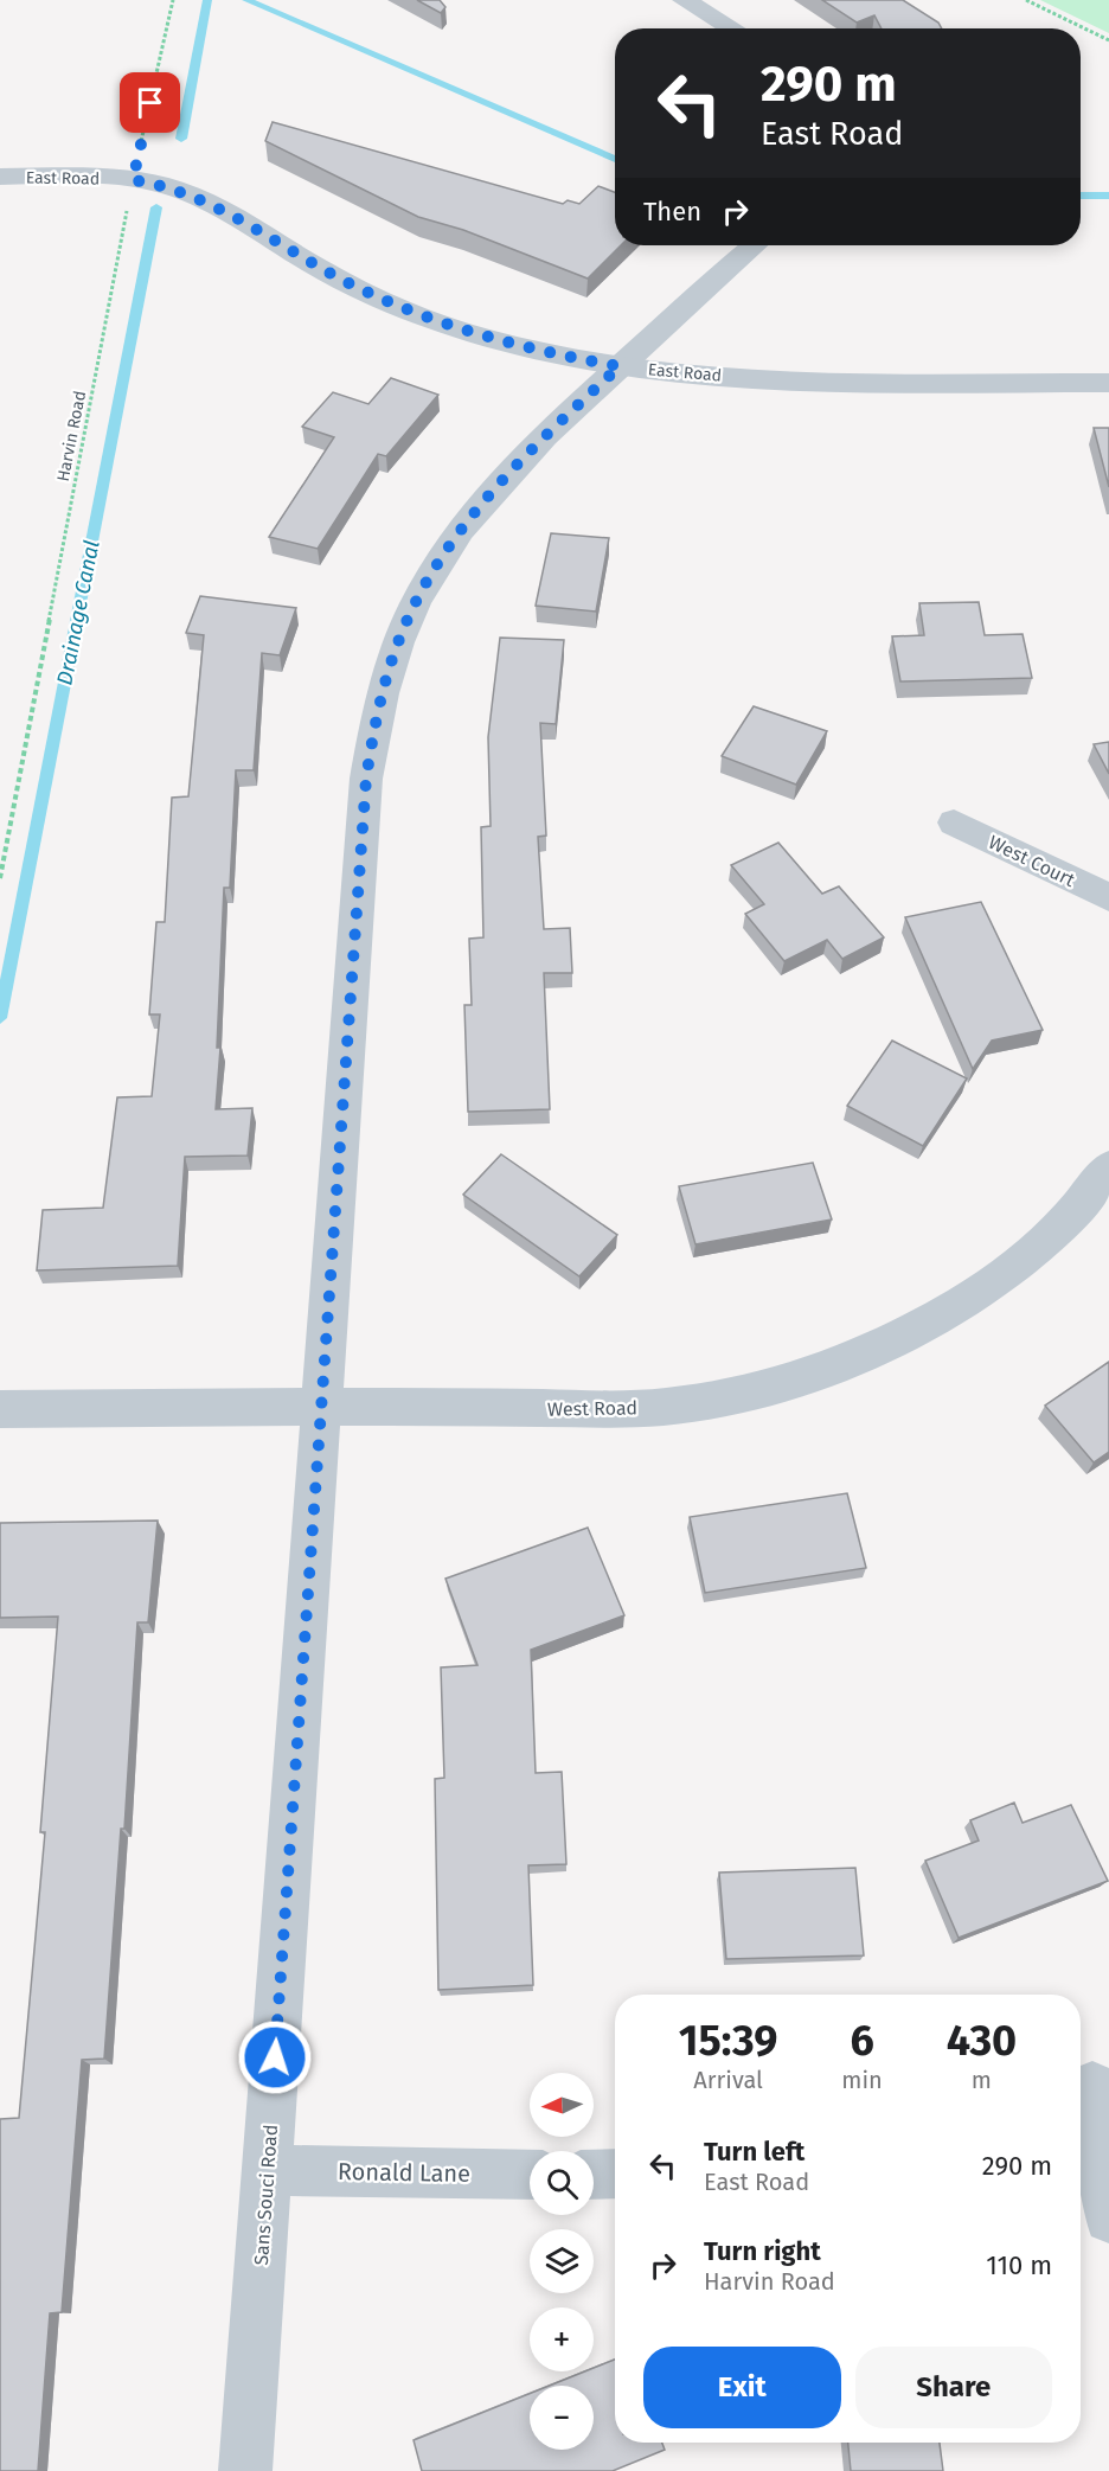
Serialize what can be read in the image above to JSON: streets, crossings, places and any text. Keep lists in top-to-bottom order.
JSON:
{
  "streets": {
    "street": [
      "East Road",
      "West Court",
      "West Road",
      "Ronald Lane",
      "Sans Souci Road"
    ],
    "path": ["Harvin Road"]
  },
  "crossings": [
    ["East Road", "Harvin Road"],
    ["East Road", "Sans Souci Road"],
    ["West Road", "Sans Souci Road"],
    ["Ronald Lane", "Sans Souci Road"]
  ],
  "water": ["Drainage Canal"],
  "north": "left",
  "page": {
    "turn": ["290 m", "East Road"],
    "then": "Then",
    "eta": [
      "15:39",
      "Arrival",
      "6",
      "min",
      "430",
      "m"
    ],
    "map_buttons": ["+", "−"],
    "list": [
      {
        "name": "Turn left",
        "note": "East Road",
        "value": "290 m"
      },
      {
        "name": "Turn right",
        "note": "Harvin Road",
        "value": "110 m"
      }
    ],
    "buttons": ["Exit", "Share"]
  }
}
